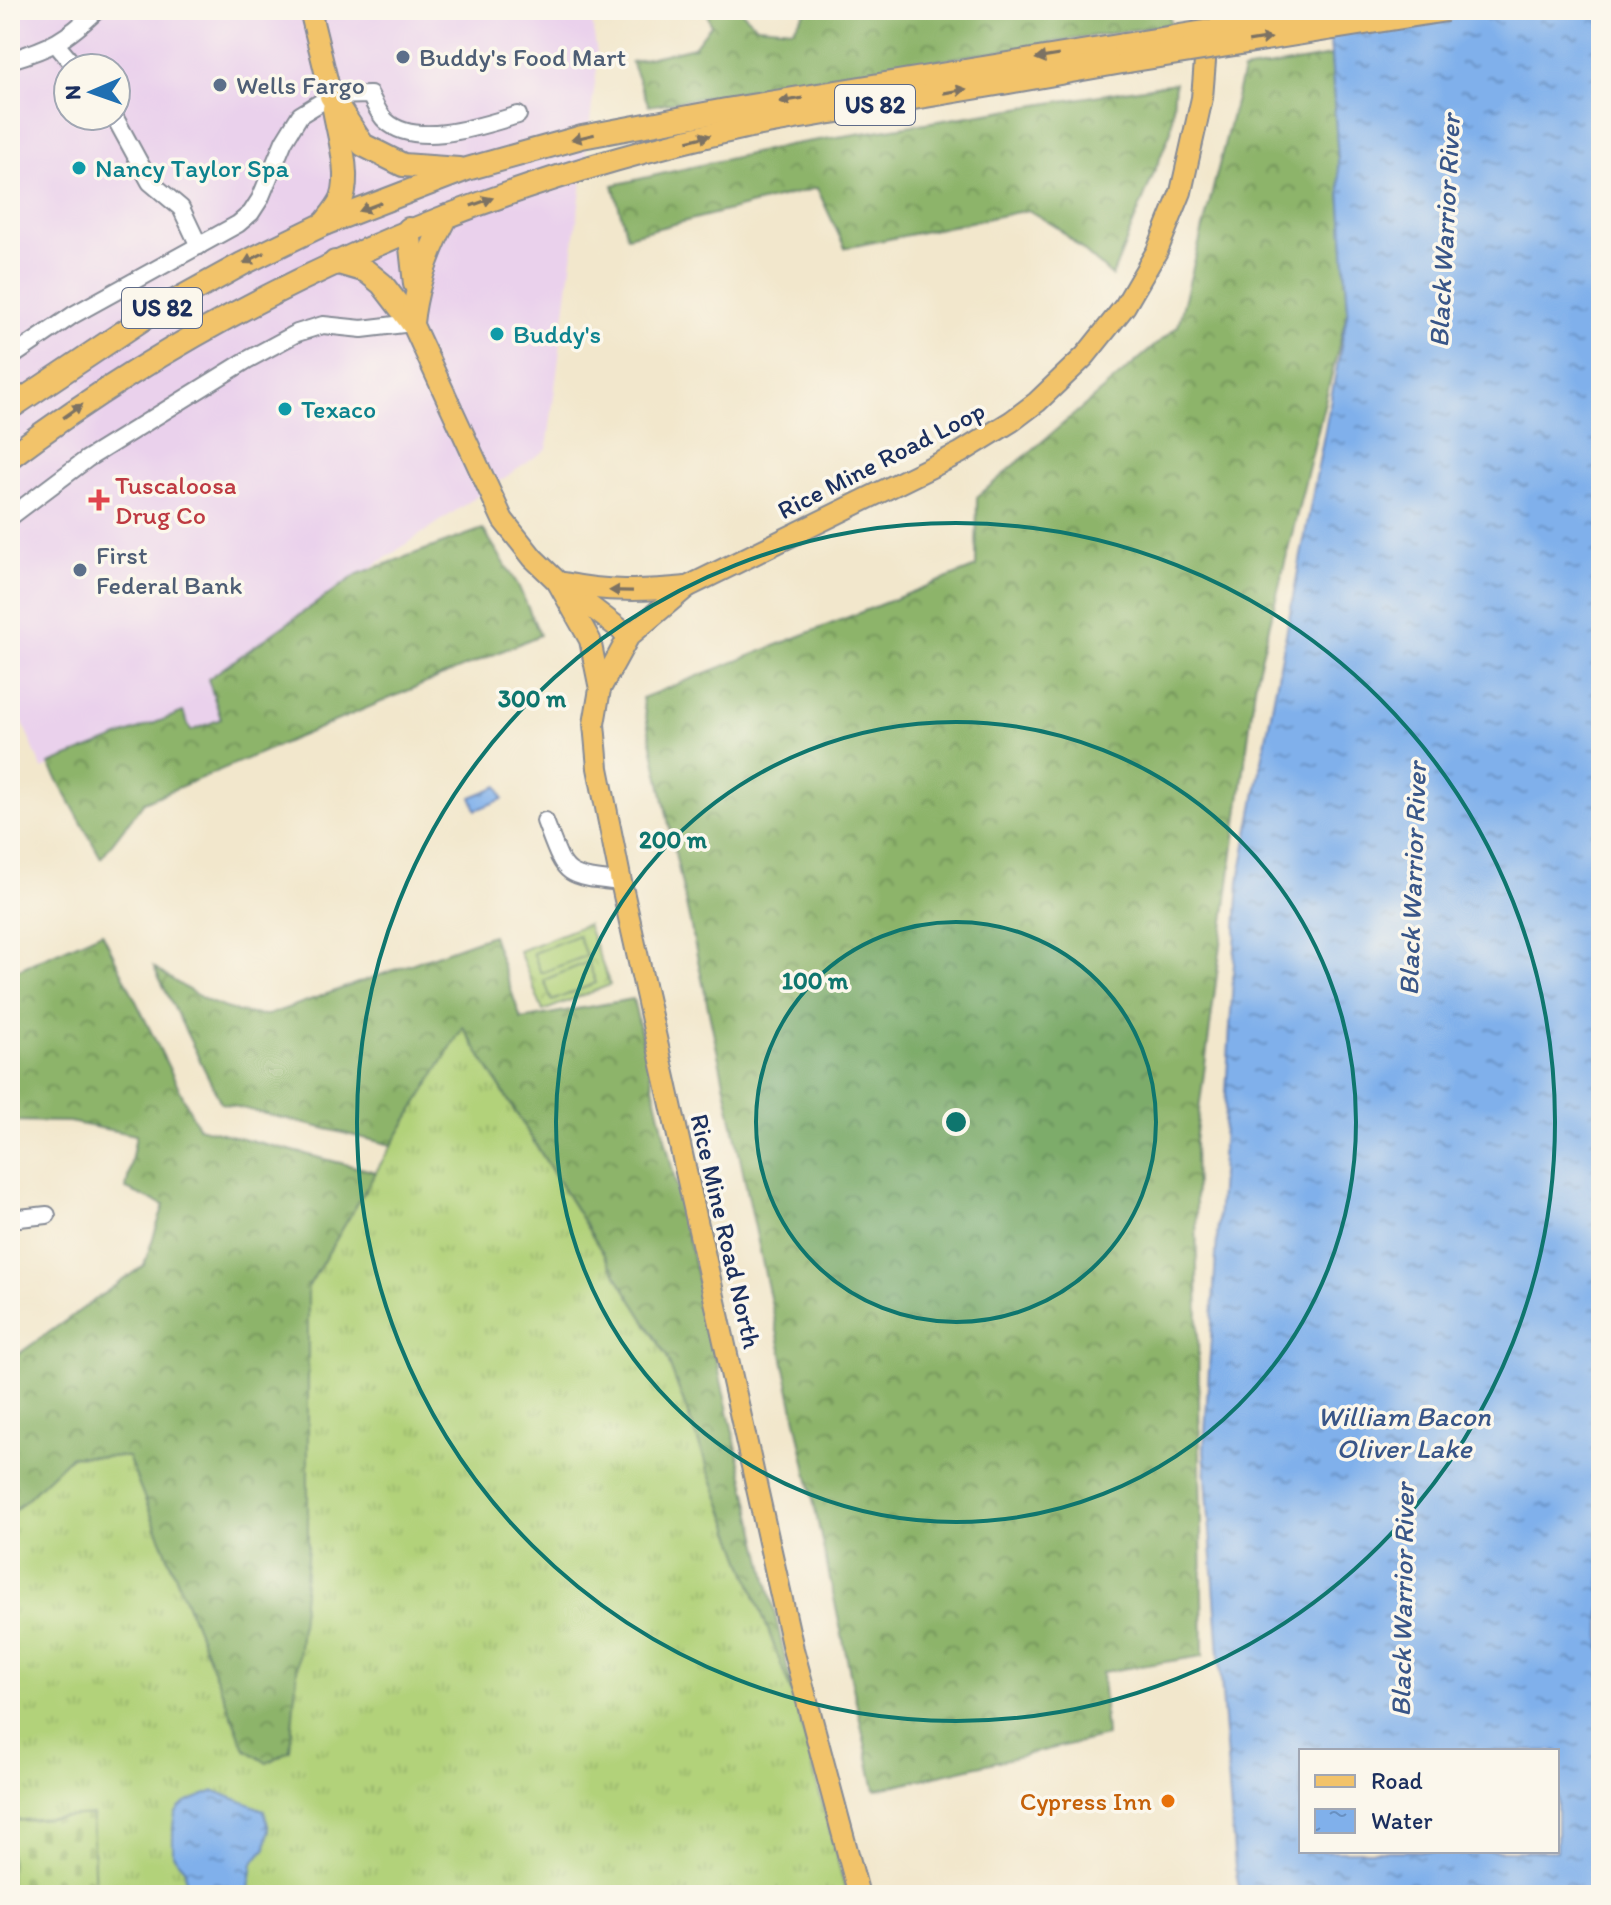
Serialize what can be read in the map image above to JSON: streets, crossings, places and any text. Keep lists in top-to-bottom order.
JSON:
{
  "streets": {
    "highway": ["US 82"],
    "main road": ["Rice Mine Road Loop", "Rice Mine Road North"]
  },
  "crossings": [
    ["Rice Mine Road Loop", "Rice Mine Road North"]
  ],
  "water": ["Black Warrior River", "William Bacon Oliver Lake"],
  "places": {
    "other": [
      "Buddy's Food Mart",
      "Wells Fargo",
      "Nancy Taylor Spa",
      "Buddy's",
      "Texaco",
      "First Federal Bank",
      "Cypress Inn"
    ],
    "health": ["Tuscaloosa Drug Co"]
  },
  "legend": ["Road", "Water"],
  "north": "left",
  "rings": ["300 m", "200 m", "100 m"]
}
